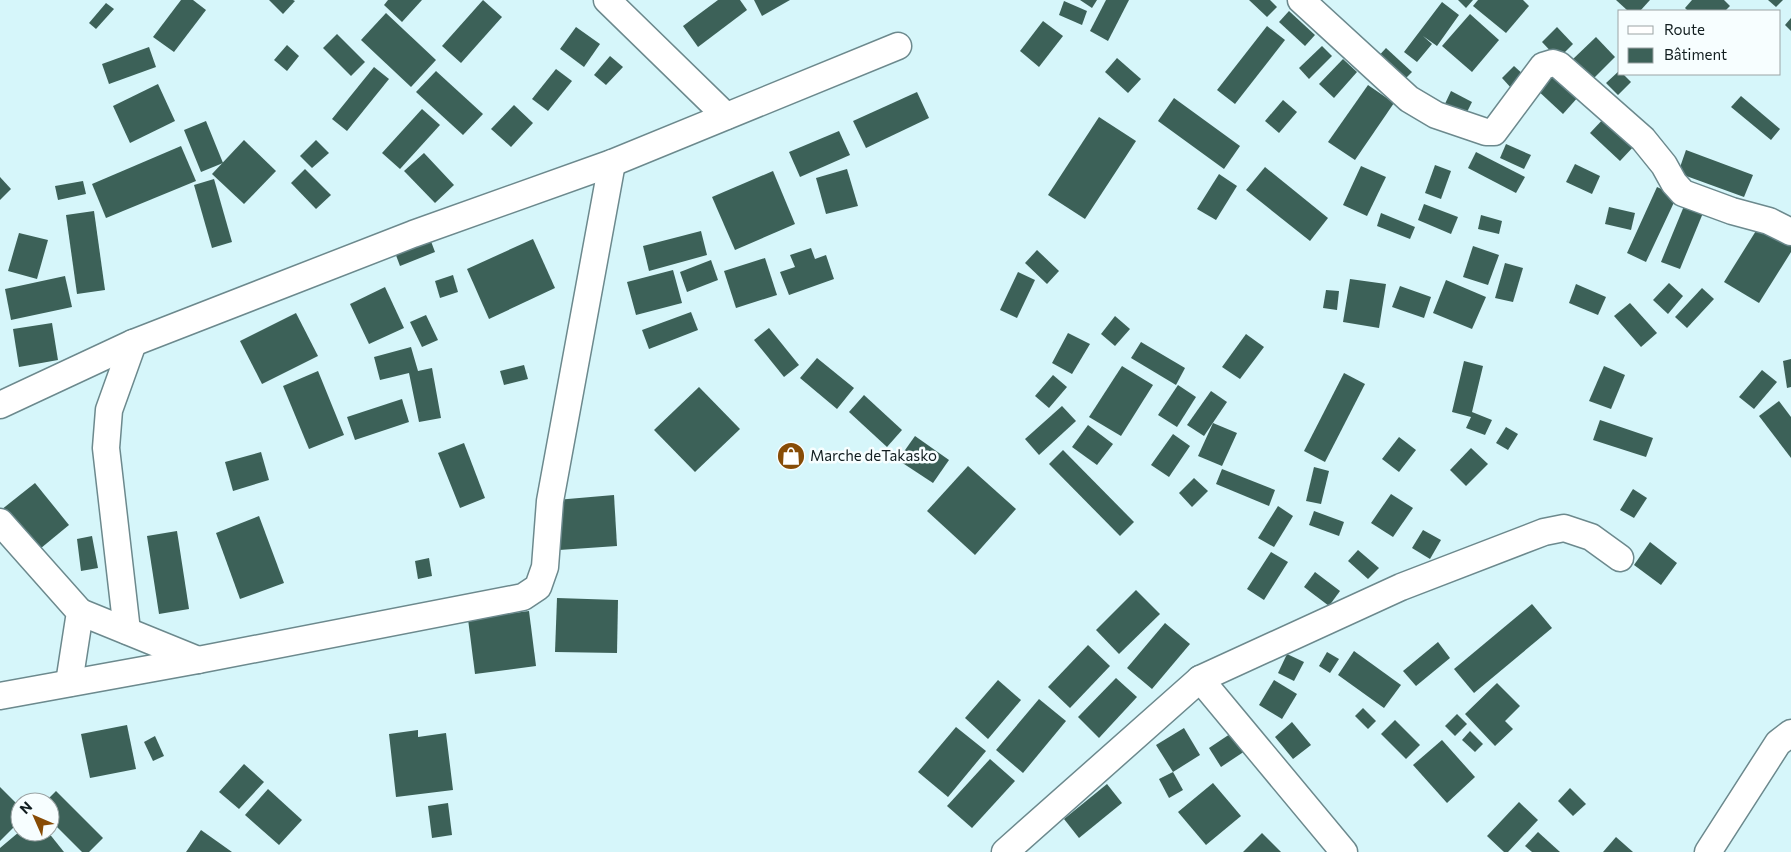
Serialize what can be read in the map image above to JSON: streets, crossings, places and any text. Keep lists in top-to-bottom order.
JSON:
{
  "places": {
    "shop": ["Marche deTakasko"]
  },
  "legend": ["Route", "Bâtiment"],
  "north": "top left"
}
